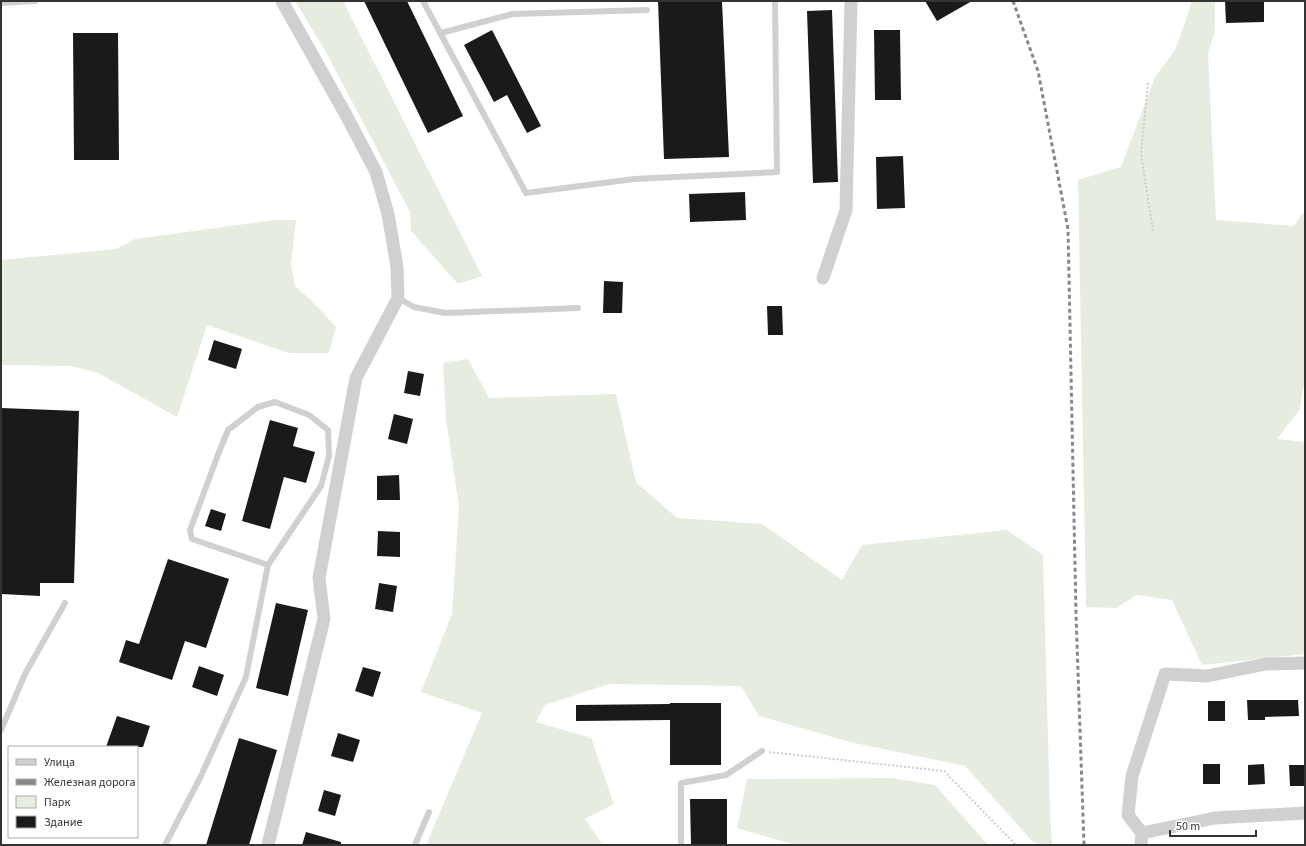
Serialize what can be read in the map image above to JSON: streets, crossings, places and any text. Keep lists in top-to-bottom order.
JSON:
{
  "legend": [
    "Улица",
    "Железная дорога",
    "Парк",
    "Здание"
  ],
  "scale_bar": "50 m"
}
